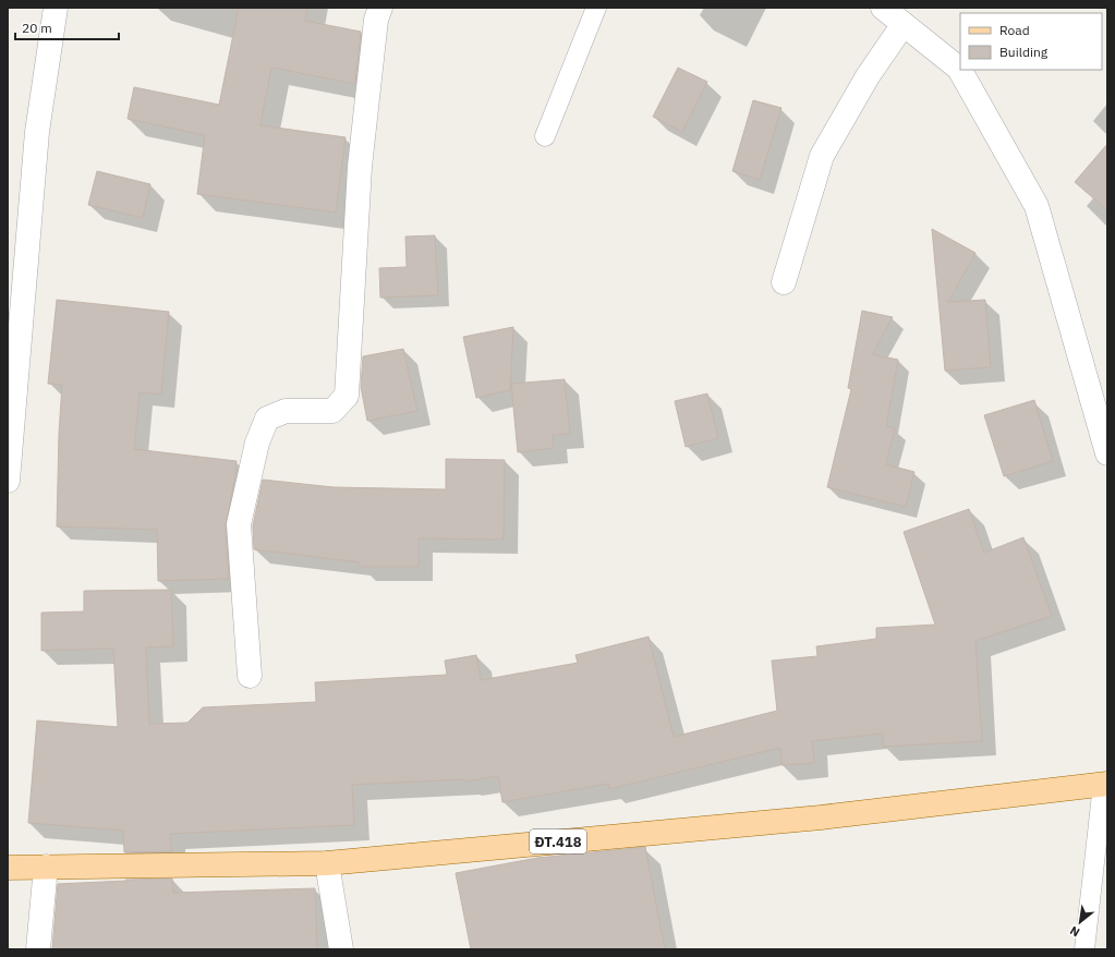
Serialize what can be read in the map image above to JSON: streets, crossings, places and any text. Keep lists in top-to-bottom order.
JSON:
{
  "streets": {
    "main road": ["ĐT.418"]
  },
  "legend": ["Road", "Building"],
  "scale_bar": "20 m",
  "north": "bottom left"
}
